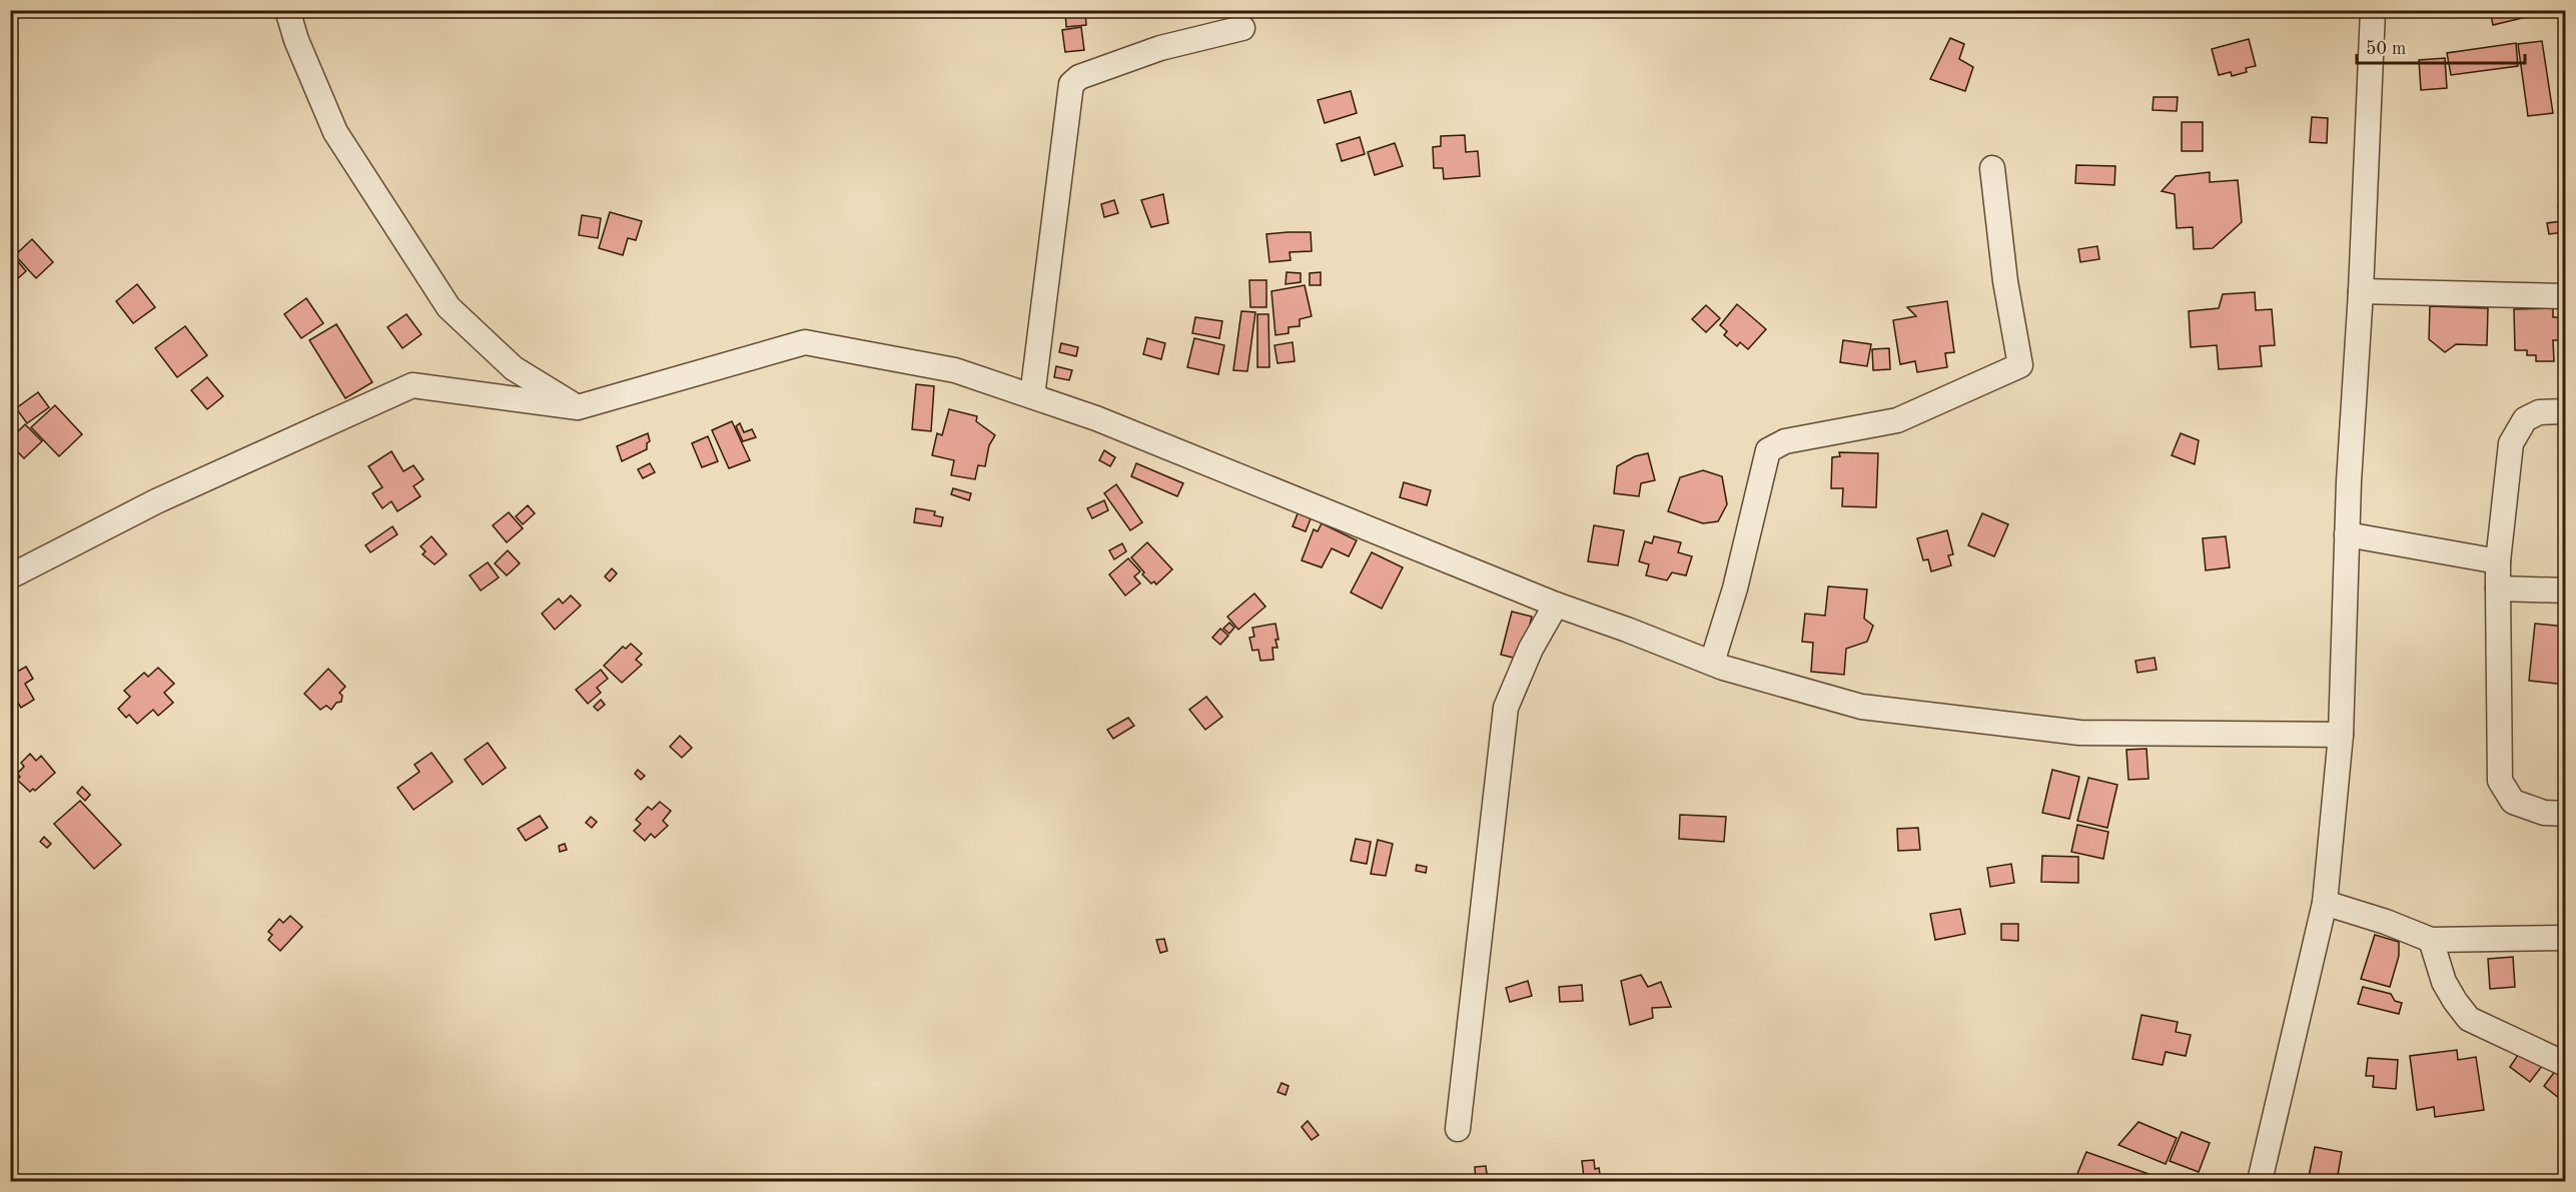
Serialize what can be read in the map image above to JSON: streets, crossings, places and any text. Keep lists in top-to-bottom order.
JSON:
{
  "scale_bar": "50 m"
}
